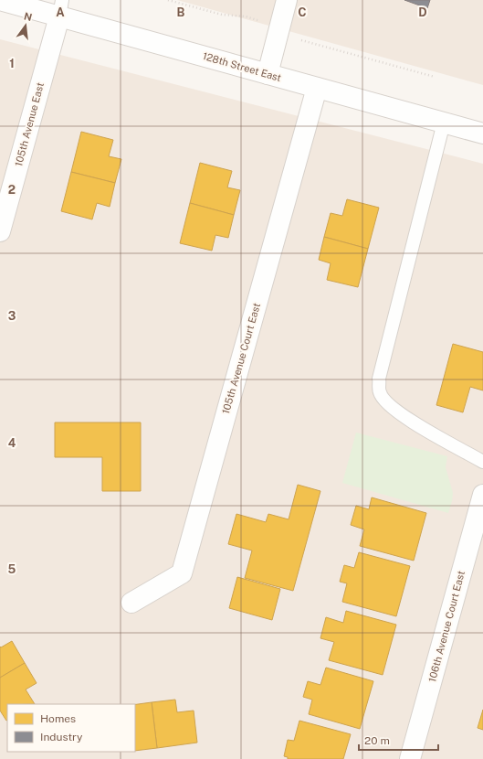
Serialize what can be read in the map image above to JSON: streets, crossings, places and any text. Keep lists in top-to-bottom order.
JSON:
{
  "streets": {
    "street": [
      "128th Street East",
      "105th Avenue East",
      "105th Avenue Court East",
      "106th Avenue Court East"
    ]
  },
  "crossings": [
    ["128th Street East", "105th Avenue East"],
    ["128th Street East", "105th Avenue Court East"]
  ],
  "legend": ["Homes", "Industry"],
  "scale_bar": "20 m",
  "north": "top",
  "grid": {
    "columns": [
      "A",
      "B",
      "C",
      "D"
    ],
    "rows": [
      "1",
      "2",
      "3",
      "4",
      "5"
    ]
  }
}
